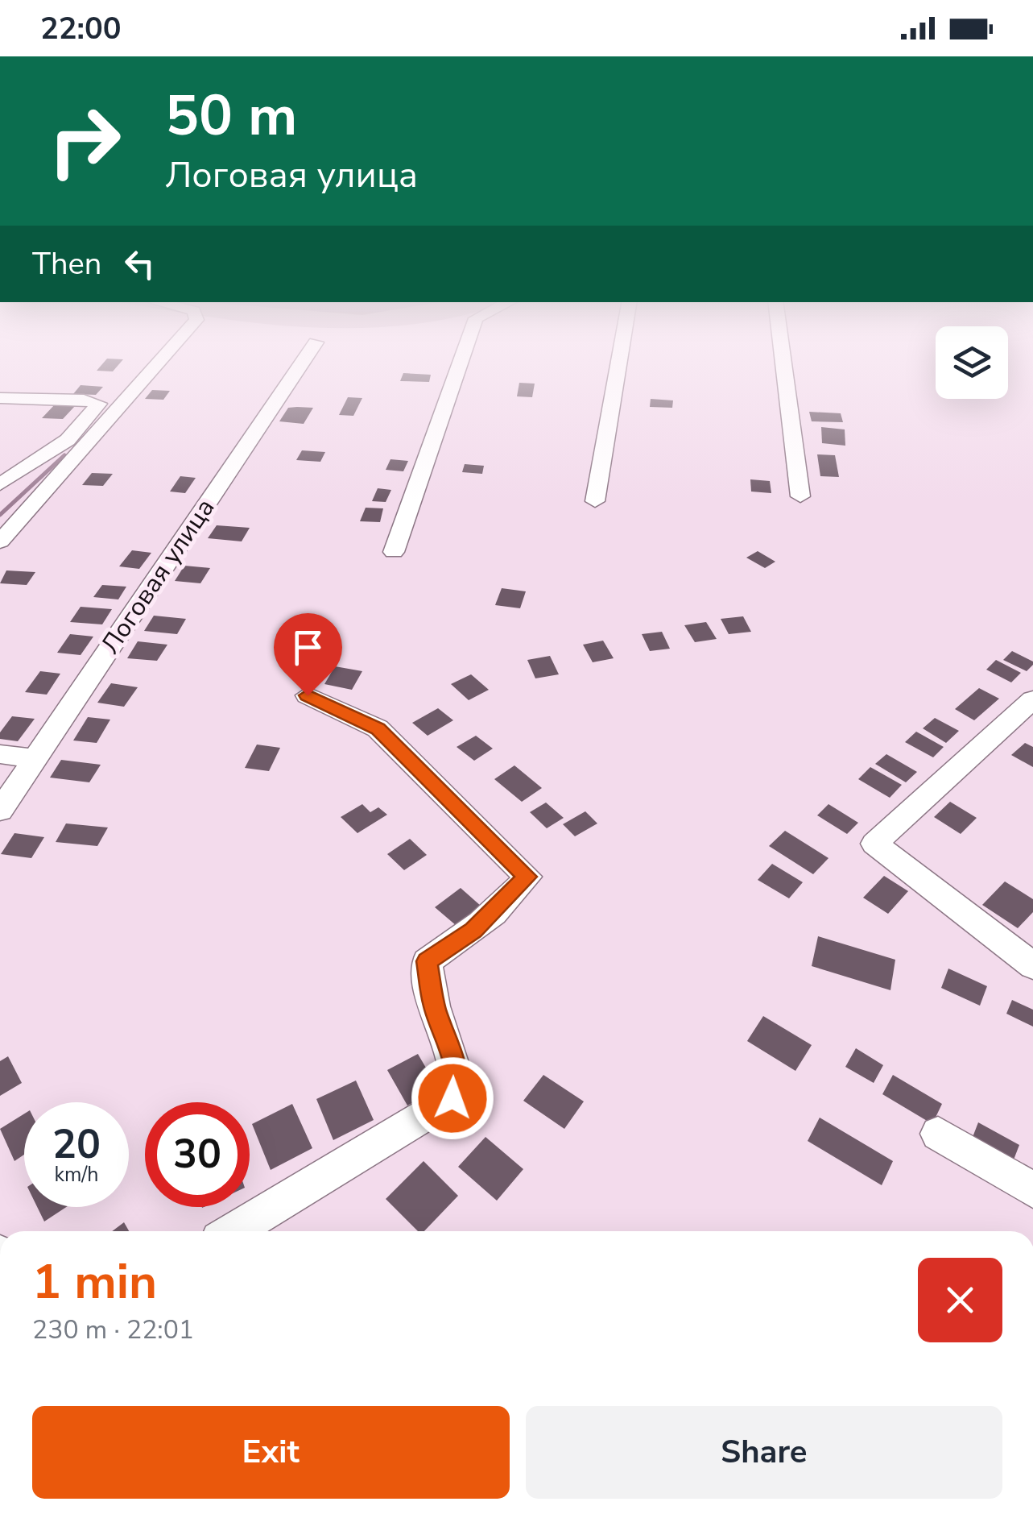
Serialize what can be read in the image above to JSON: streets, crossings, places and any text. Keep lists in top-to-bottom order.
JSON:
{
  "streets": {
    "street": ["Логовая улица"]
  },
  "page": {
    "status": "22:00",
    "turn": ["50 m", "Логовая улица"],
    "then": "Then",
    "speed": "20 km/h",
    "limit": "30",
    "heading": ["1 min", "230 m · 22:01"],
    "buttons": ["Exit", "Share"]
  }
}
